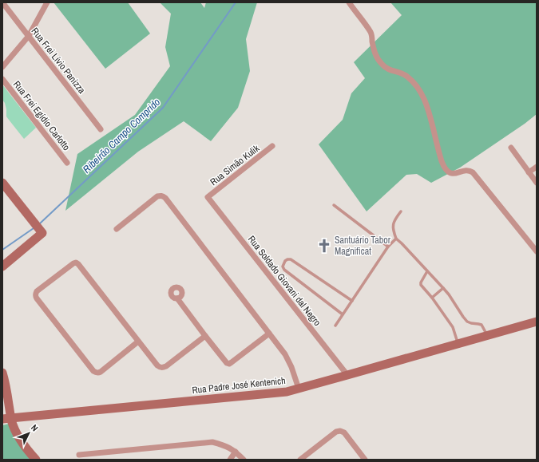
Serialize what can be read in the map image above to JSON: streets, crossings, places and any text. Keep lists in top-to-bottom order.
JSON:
{
  "streets": {
    "street": [
      "Rua Frei Lívio Panizza",
      "Rua Frei Egídio Carlotto",
      "Rua Simão Kulik",
      "Rua Soldado Giovani dal Negro",
      "Rua Padre José Kentenich"
    ]
  },
  "crossings": [
    ["Rua Simão Kulik", "Rua Soldado Giovani dal Negro"],
    ["Rua Soldado Giovani dal Negro", "Rua Padre José Kentenich"]
  ],
  "water": ["Ribeirão Campo Comprido"],
  "places": {
    "church": ["Santuário Tabor Magnificat"]
  },
  "north": "top right"
}
